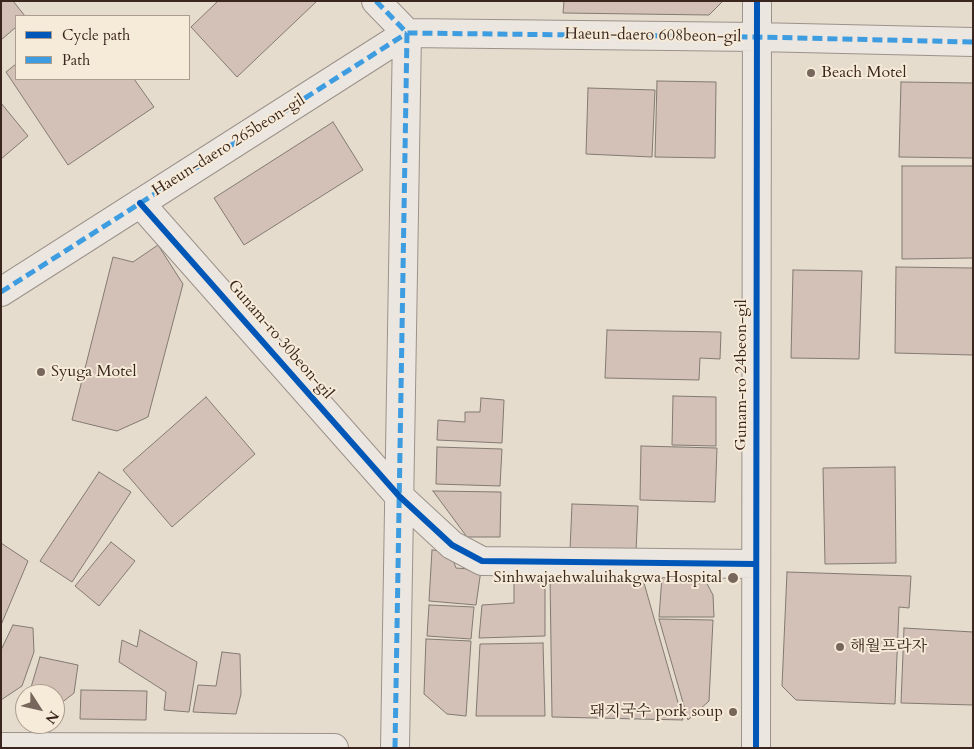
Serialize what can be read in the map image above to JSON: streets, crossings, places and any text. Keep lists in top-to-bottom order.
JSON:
{
  "streets": {
    "street": [
      "Haeun-daero 608beon-gil",
      "Haeun-daero 265beon-gil",
      "Gunam-ro 30beon-gil",
      "Gunam-ro 24beon-gil"
    ]
  },
  "crossings": [
    ["Haeun-daero 608beon-gil", "Haeun-daero 265beon-gil"],
    ["Haeun-daero 608beon-gil", "Gunam-ro 24beon-gil"],
    ["Haeun-daero 265beon-gil", "Gunam-ro 30beon-gil"],
    ["Gunam-ro 30beon-gil", "Gunam-ro 24beon-gil"]
  ],
  "places": [
    "Beach Motel",
    "Syuga Motel",
    "Sinhwajaehwaluihakgwa Hospital",
    "해월프라자",
    "돼지국수 pork soup"
  ],
  "legend": ["Cycle path", "Path"],
  "north": "bottom right"
}
